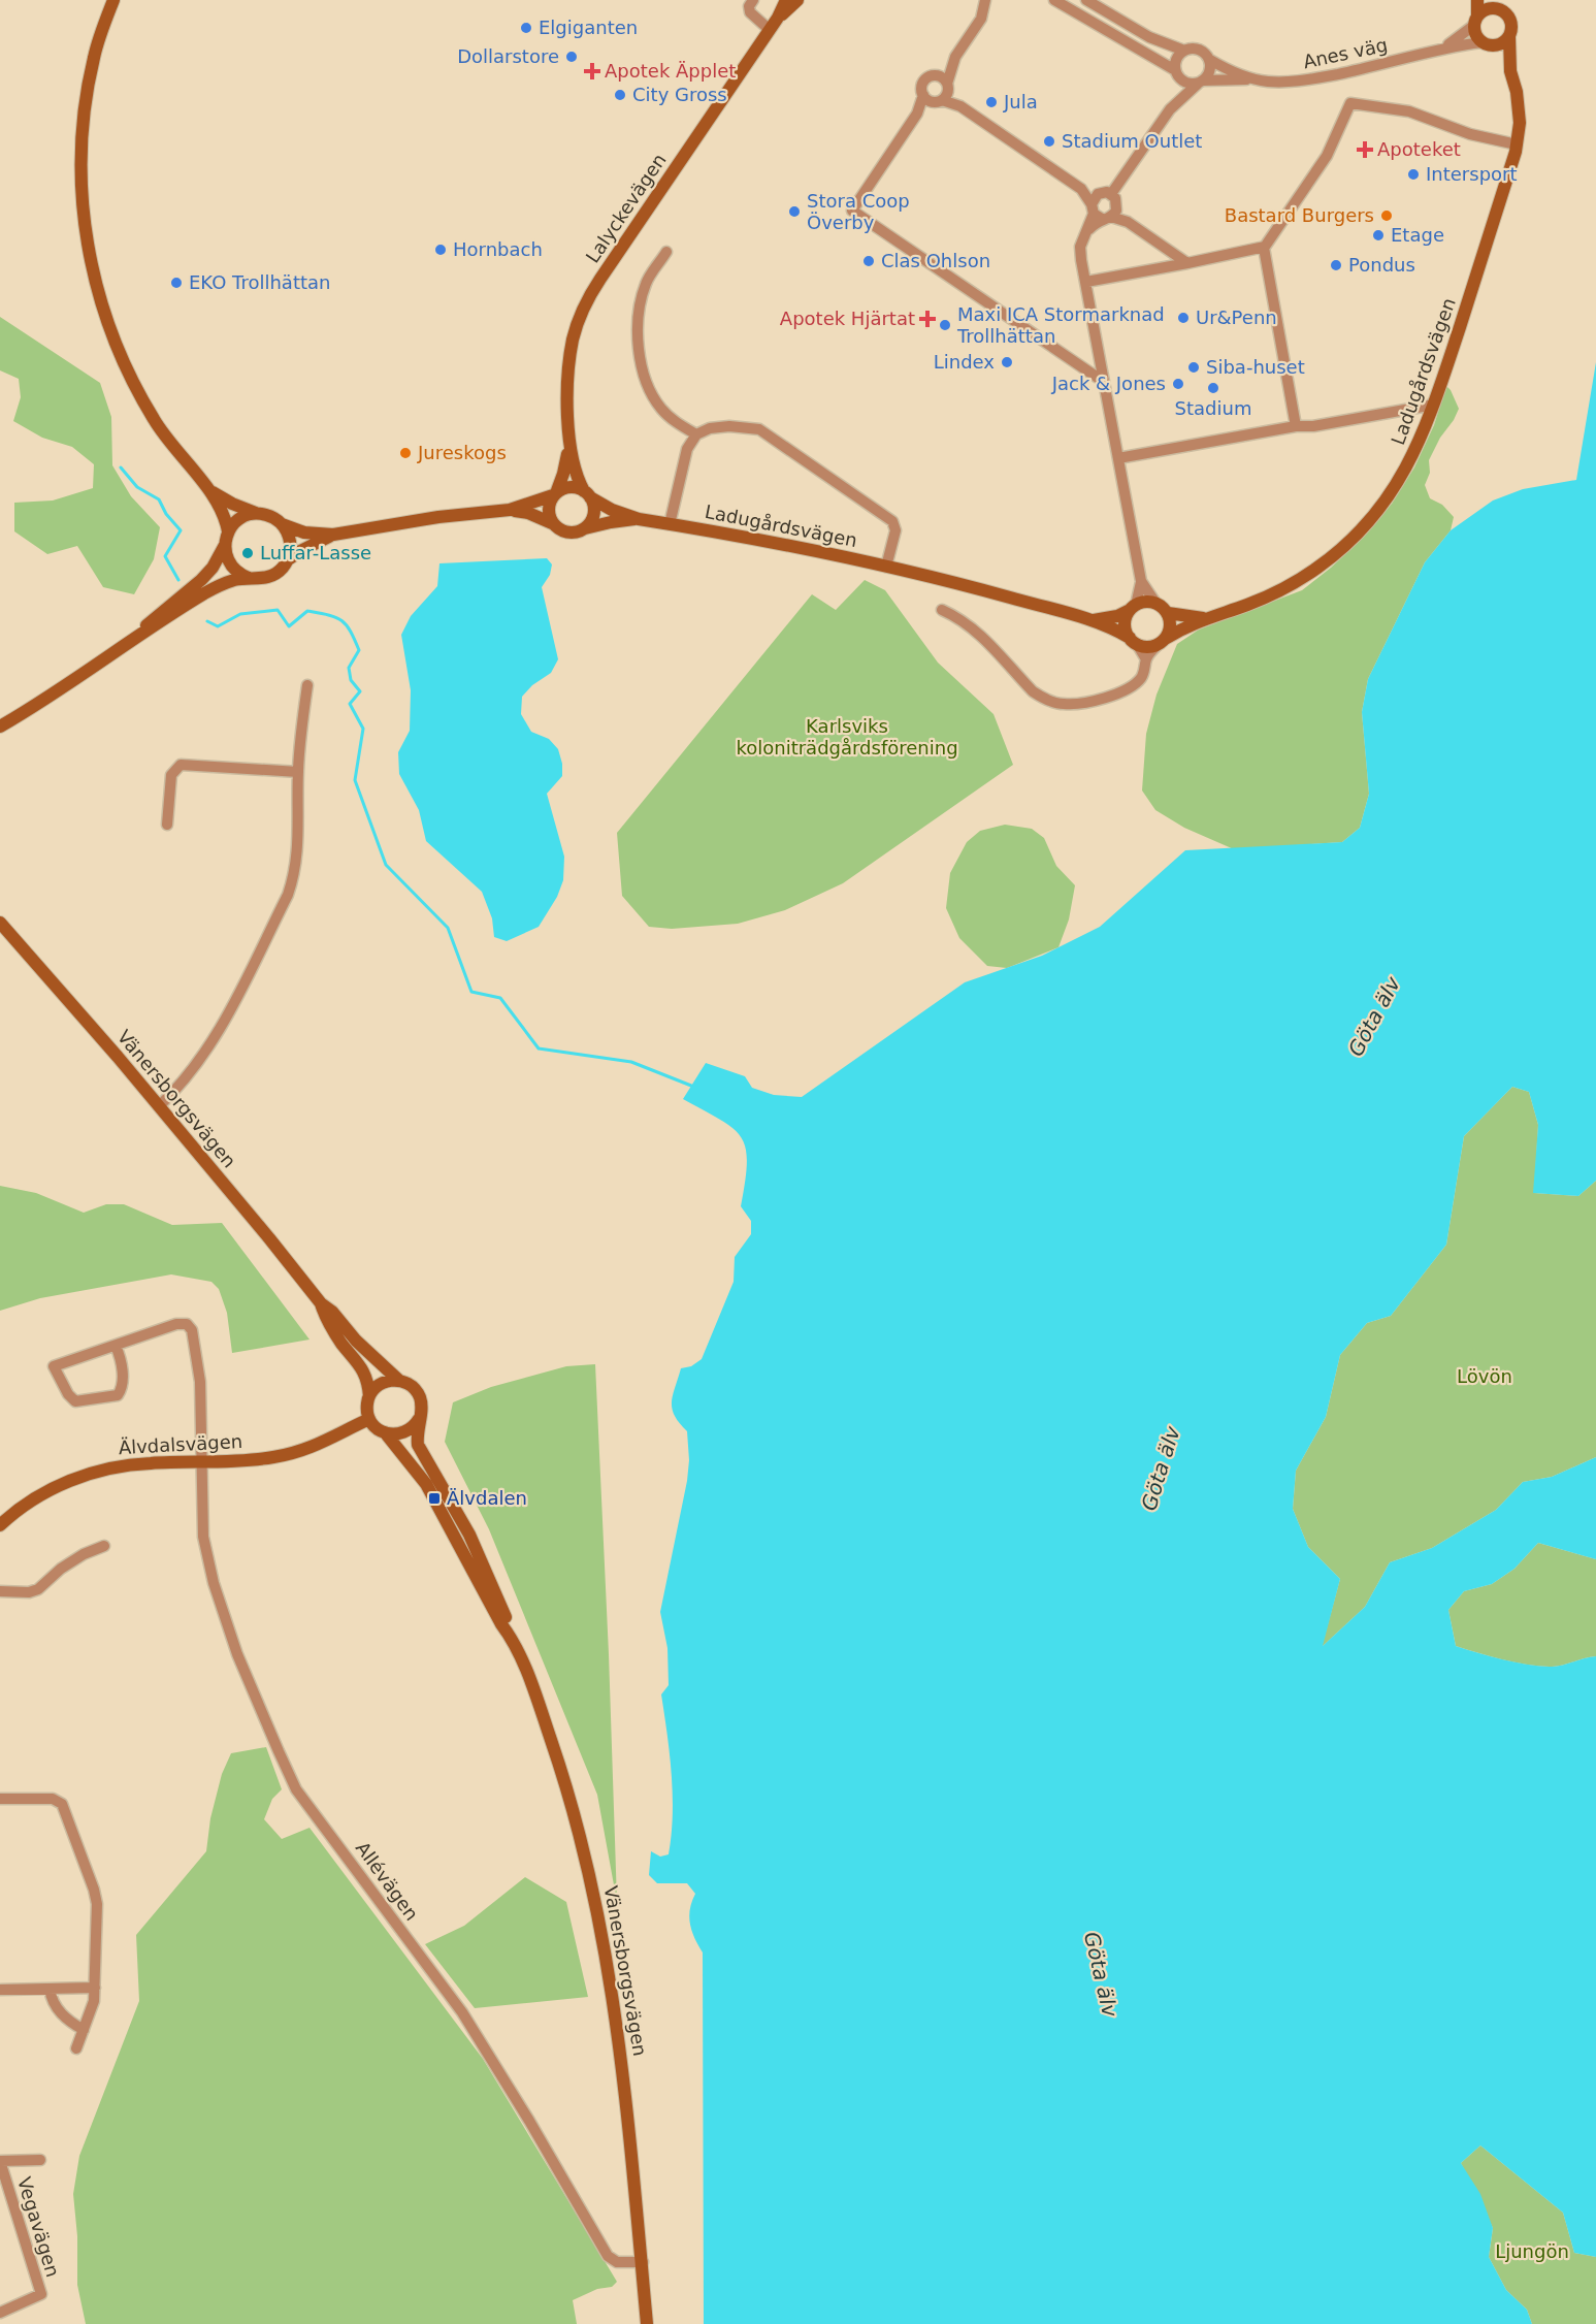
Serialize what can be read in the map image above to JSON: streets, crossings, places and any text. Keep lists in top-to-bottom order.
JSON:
{
  "streets": {
    "main road": [
      "Lalyckevägen",
      "Ladugårdsvägen",
      "Vänersborgsvägen",
      "Älvdalsvägen"
    ],
    "street": ["Anes väg", "Allévägen", "Vegavägen"]
  },
  "crossings": [
    ["Anes väg", "Ladugårdsvägen"],
    ["Lalyckevägen", "Ladugårdsvägen"],
    ["Vänersborgsvägen", "Älvdalsvägen"],
    ["Vänersborgsvägen", "Allévägen"],
    ["Älvdalsvägen", "Allévägen"]
  ],
  "water": ["Göta älv"],
  "parks": ["Karlsviks koloniträdgårdsförening", "Lövön", "Ljungön"],
  "places": {
    "other": [
      "Elgiganten",
      "Dollarstore",
      "City Gross",
      "Jula",
      "Stadium Outlet",
      "Intersport",
      "Stora Coop Överby",
      "Bastard Burgers",
      "Etage",
      "Hornbach",
      "Clas Ohlson",
      "Pondus",
      "EKO Trollhättan",
      "Ur&Penn",
      "Maxi ICA Stormarknad Trollhättan",
      "Lindex",
      "Siba-huset",
      "Jack & Jones",
      "Stadium",
      "Jureskogs",
      "Luffar-Lasse"
    ],
    "health": ["Apotek Äpplet", "Apoteket", "Apotek Hjärtat"],
    "transit": ["Älvdalen"]
  }
}
